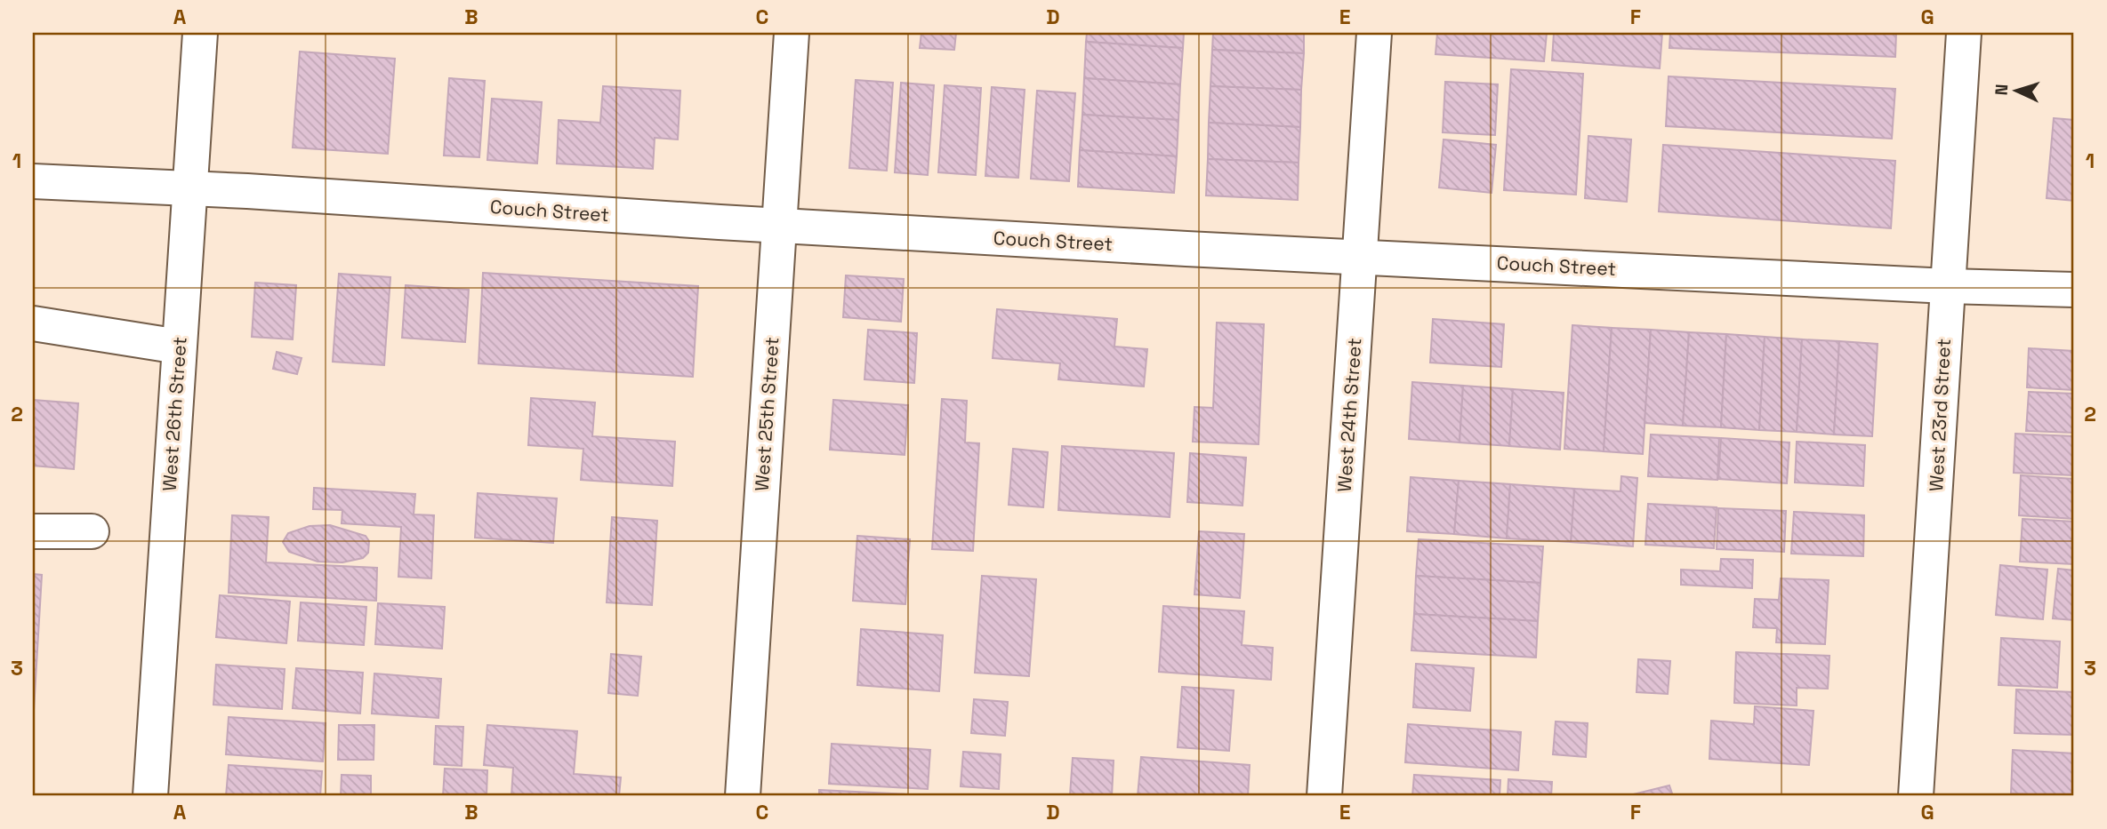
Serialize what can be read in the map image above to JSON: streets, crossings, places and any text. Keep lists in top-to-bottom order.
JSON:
{
  "streets": {
    "street": [
      "Couch Street",
      "West 26th Street",
      "West 25th Street",
      "West 24th Street",
      "West 23rd Street"
    ]
  },
  "crossings": [
    ["Couch Street", "West 26th Street"],
    ["Couch Street", "West 25th Street"],
    ["Couch Street", "West 24th Street"],
    ["Couch Street", "West 23rd Street"]
  ],
  "north": "left",
  "grid": {
    "columns": [
      "A",
      "B",
      "C",
      "D",
      "E",
      "F",
      "G"
    ],
    "rows": ["1", "2", "3"]
  }
}
